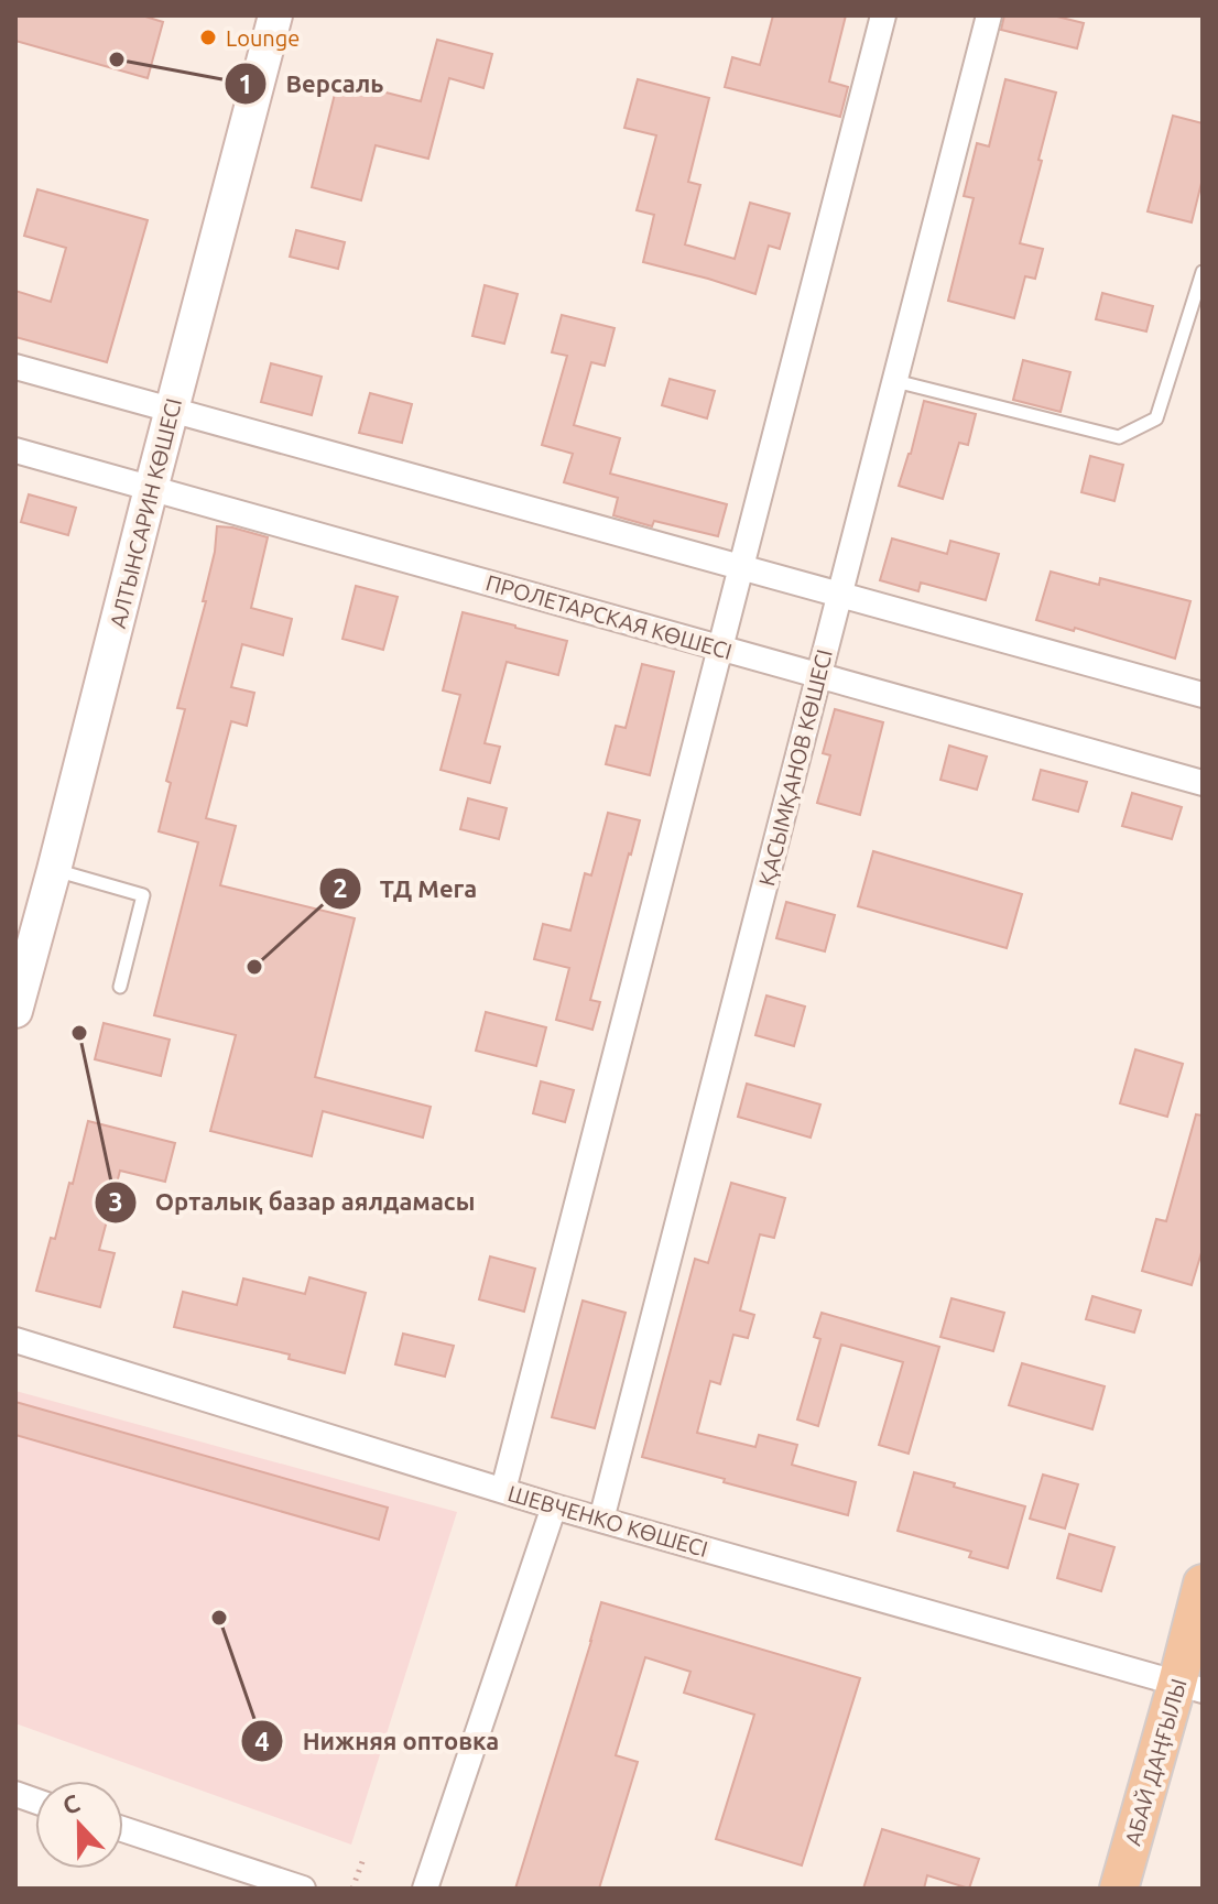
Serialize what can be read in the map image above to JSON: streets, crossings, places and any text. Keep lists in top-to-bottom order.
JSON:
{
  "streets": {
    "main road": ["АБАЙ ДАҢҒЫЛЫ"],
    "street": [
      "АЛТЫНСАРИН КӨШЕСІ",
      "ПРОЛЕТАРСКАЯ КӨШЕСІ",
      "ҚАСЫМҚАНОВ КӨШЕСІ",
      "ШЕВЧЕНКО КӨШЕСІ"
    ]
  },
  "crossings": [
    ["АЛТЫНСАРИН КӨШЕСІ", "ПРОЛЕТАРСКАЯ КӨШЕСІ"],
    ["ПРОЛЕТАРСКАЯ КӨШЕСІ", "ҚАСЫМҚАНОВ КӨШЕСІ"],
    ["ҚАСЫМҚАНОВ КӨШЕСІ", "ШЕВЧЕНКО КӨШЕСІ"],
    ["ШЕВЧЕНКО КӨШЕСІ", "АБАЙ ДАҢҒЫЛЫ"]
  ],
  "places": [
    "Lounge",
    "Версаль",
    "ТД Мега",
    "Орталық базар аялдамасы",
    "Нижняя оптовка"
  ],
  "north": "top"
}
